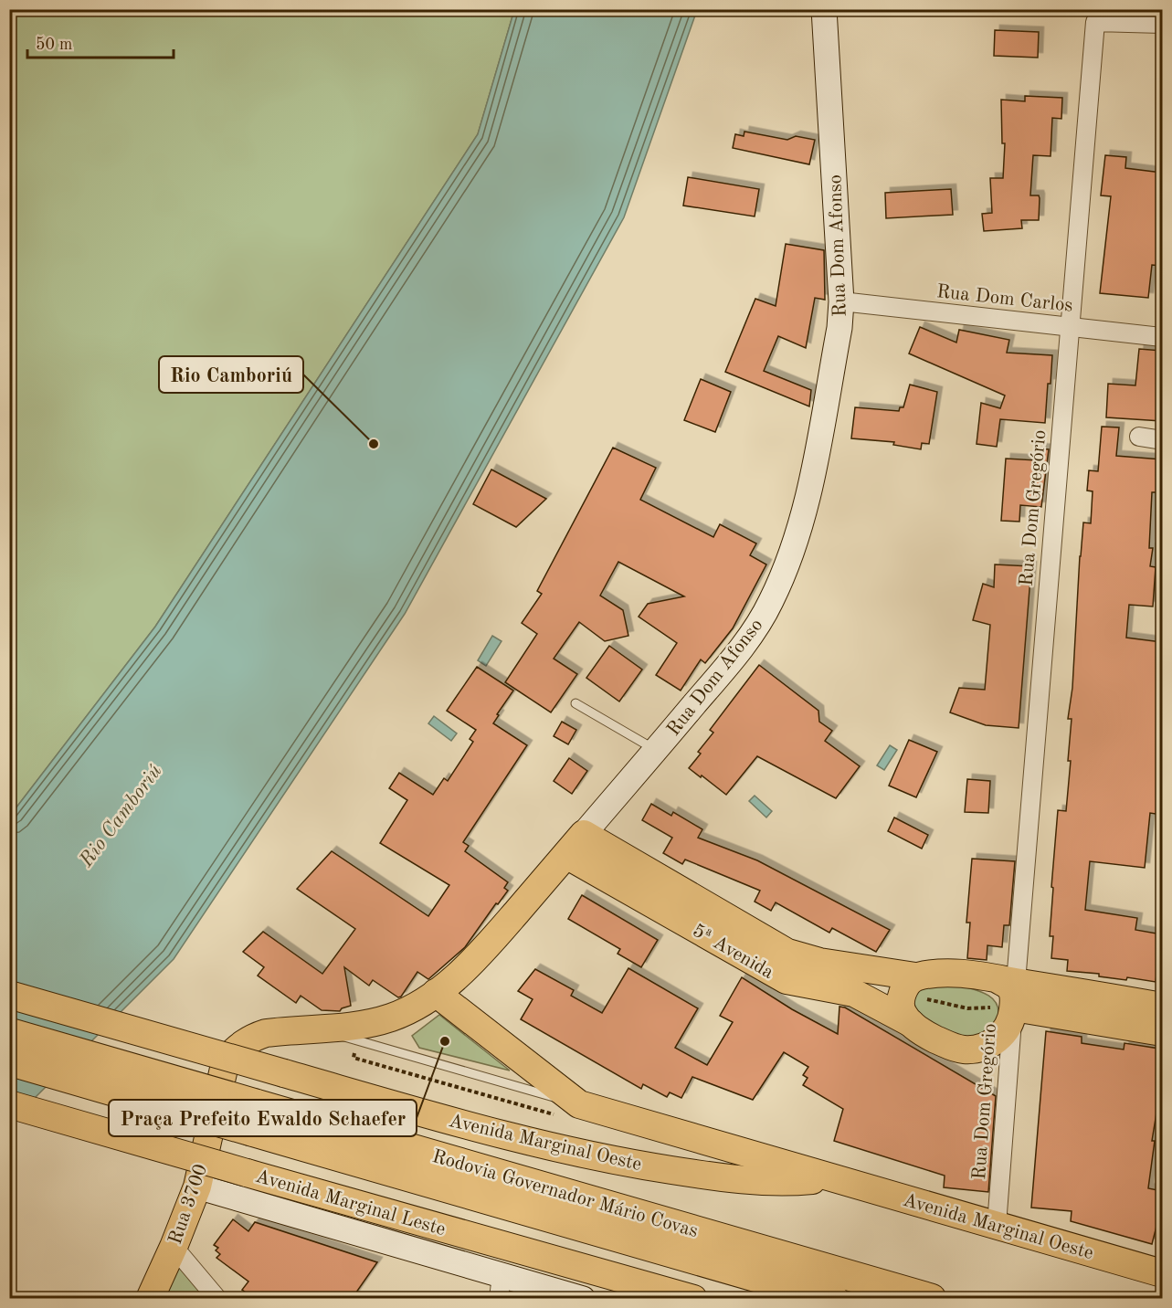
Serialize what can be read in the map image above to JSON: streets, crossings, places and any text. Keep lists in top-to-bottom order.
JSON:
{
  "streets": {
    "highway": ["Rodovia Governador Mário Covas"],
    "main road": [
      "Rua Dom Afonso",
      "5ª Avenida",
      "Avenida Marginal Oeste",
      "Avenida Marginal Leste",
      "Rua 3700"
    ],
    "street": ["Rua Dom Carlos", "Rua Dom Gregório"]
  },
  "crossings": [
    ["Rua Dom Afonso", "Rua Dom Carlos"],
    ["Rua Dom Afonso", "5ª Avenida"],
    ["Rua Dom Afonso", "Avenida Marginal Oeste"],
    ["Rua Dom Afonso", "Rua 3700"],
    ["Rua Dom Carlos", "Rua Dom Gregório"],
    ["Rua Dom Gregório", "5ª Avenida"],
    ["Rua Dom Gregório", "Avenida Marginal Oeste"],
    ["Avenida Marginal Leste", "Rua 3700"]
  ],
  "water": ["Rio Camboriú"],
  "places": ["Rio Camboriú", "Praça Prefeito Ewaldo Schaefer"],
  "scale_bar": "50 m"
}
